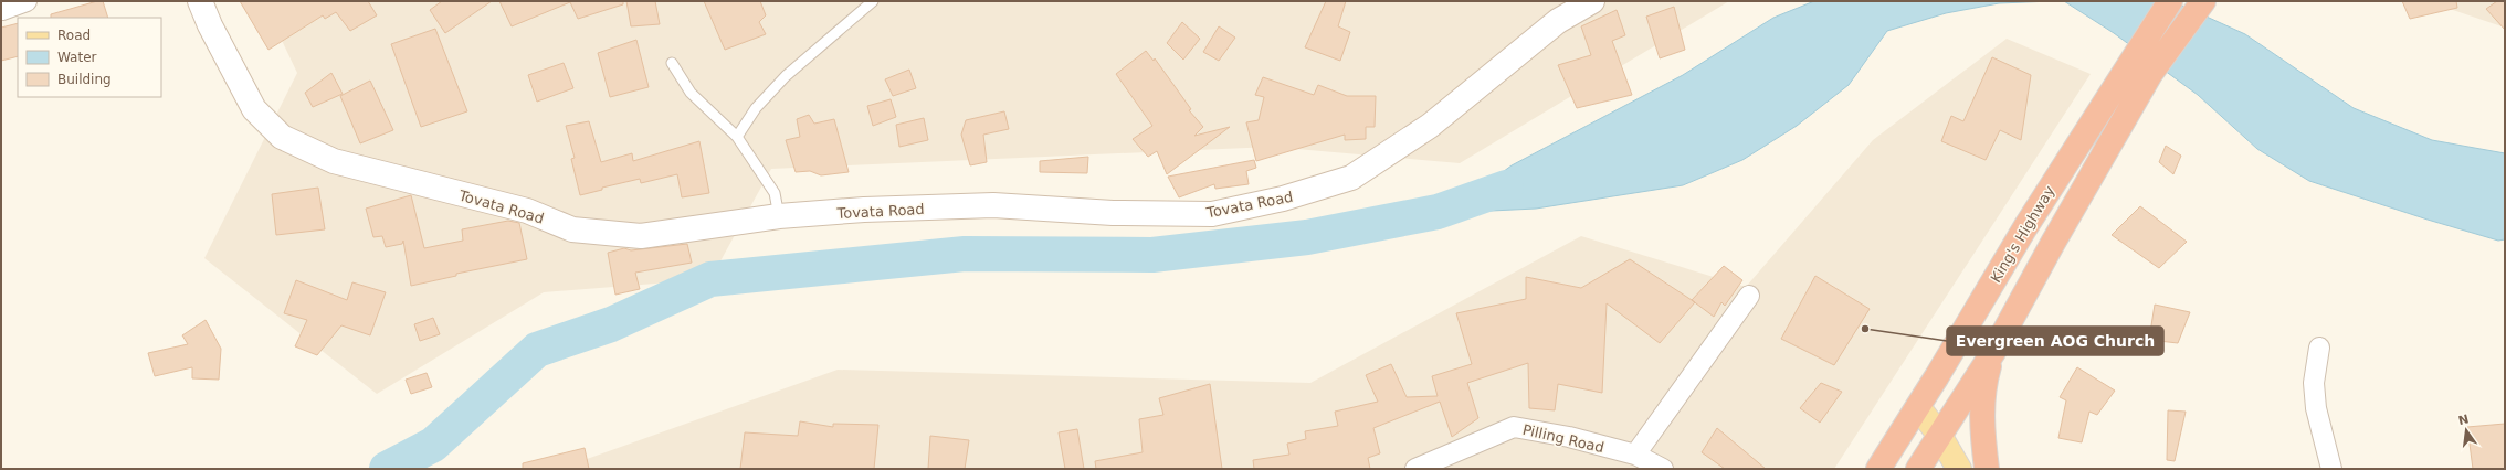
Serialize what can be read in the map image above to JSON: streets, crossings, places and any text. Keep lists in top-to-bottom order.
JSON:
{
  "streets": {
    "highway": ["King's Highway"],
    "street": ["Tovata Road", "Pilling Road"]
  },
  "places": ["Evergreen AOG Church"],
  "legend": ["Road", "Water", "Building"],
  "north": "top"
}
